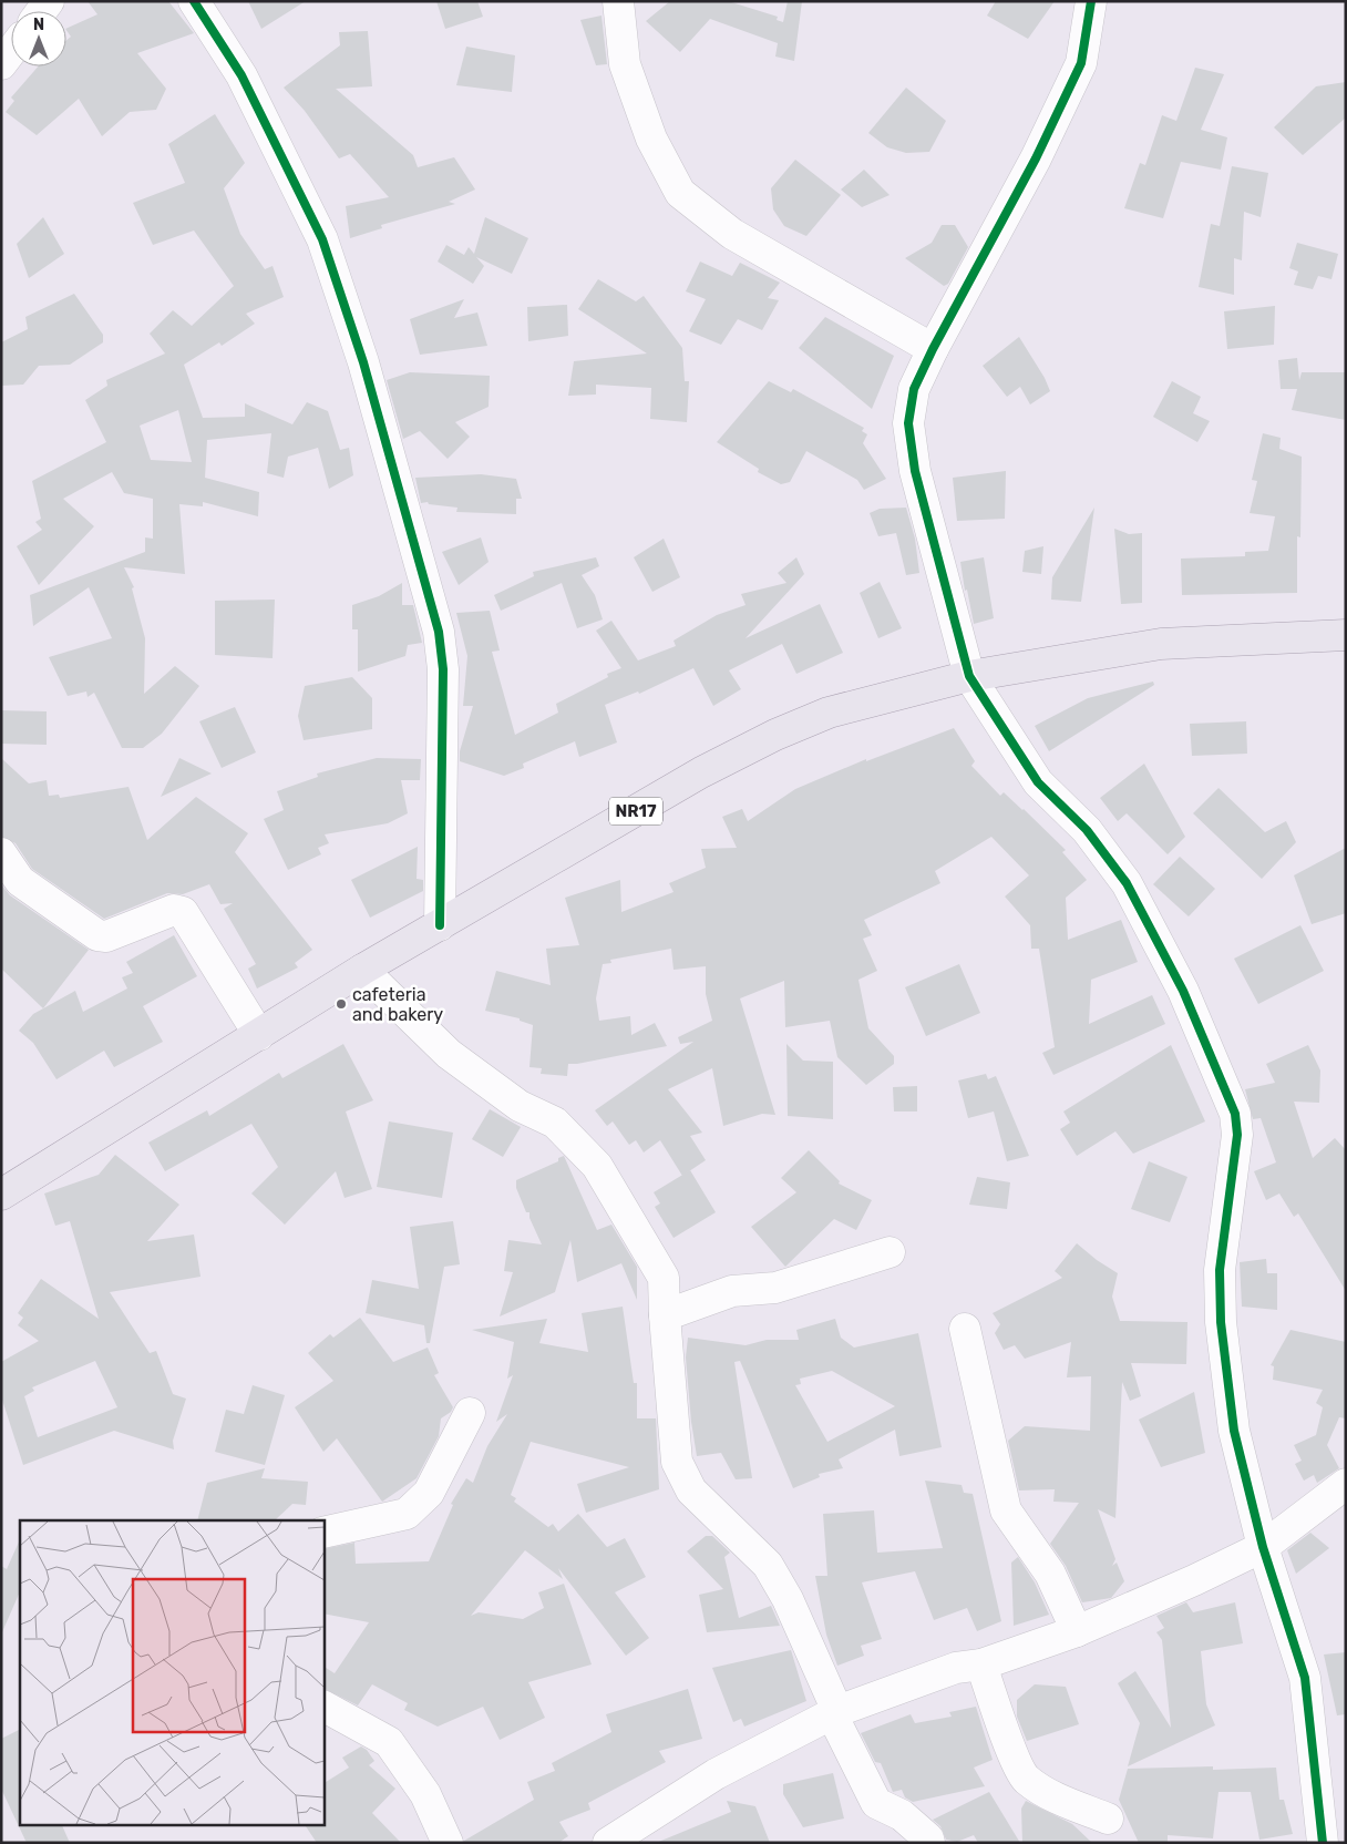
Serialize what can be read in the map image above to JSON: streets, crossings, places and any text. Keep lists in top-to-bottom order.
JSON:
{
  "streets": {
    "main road": ["NR17"]
  },
  "places": ["cafeteria and bakery"],
  "north": "top"
}
